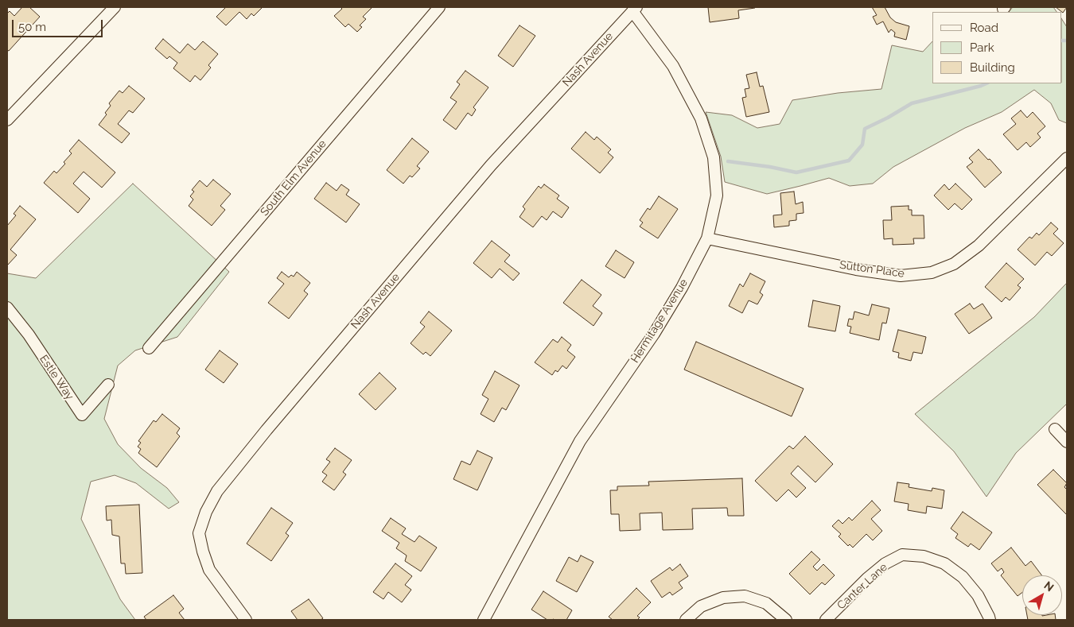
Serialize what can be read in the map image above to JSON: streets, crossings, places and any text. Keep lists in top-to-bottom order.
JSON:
{
  "streets": {
    "street": [
      "Nash Avenue",
      "South Elm Avenue",
      "Sutton Place",
      "Hermitage Avenue",
      "Estle Way",
      "Canter Lane"
    ]
  },
  "crossings": [
    ["Nash Avenue", "Hermitage Avenue"],
    ["Sutton Place", "Hermitage Avenue"]
  ],
  "legend": ["Road", "Park", "Building"],
  "scale_bar": "50 m",
  "north": "top right"
}
